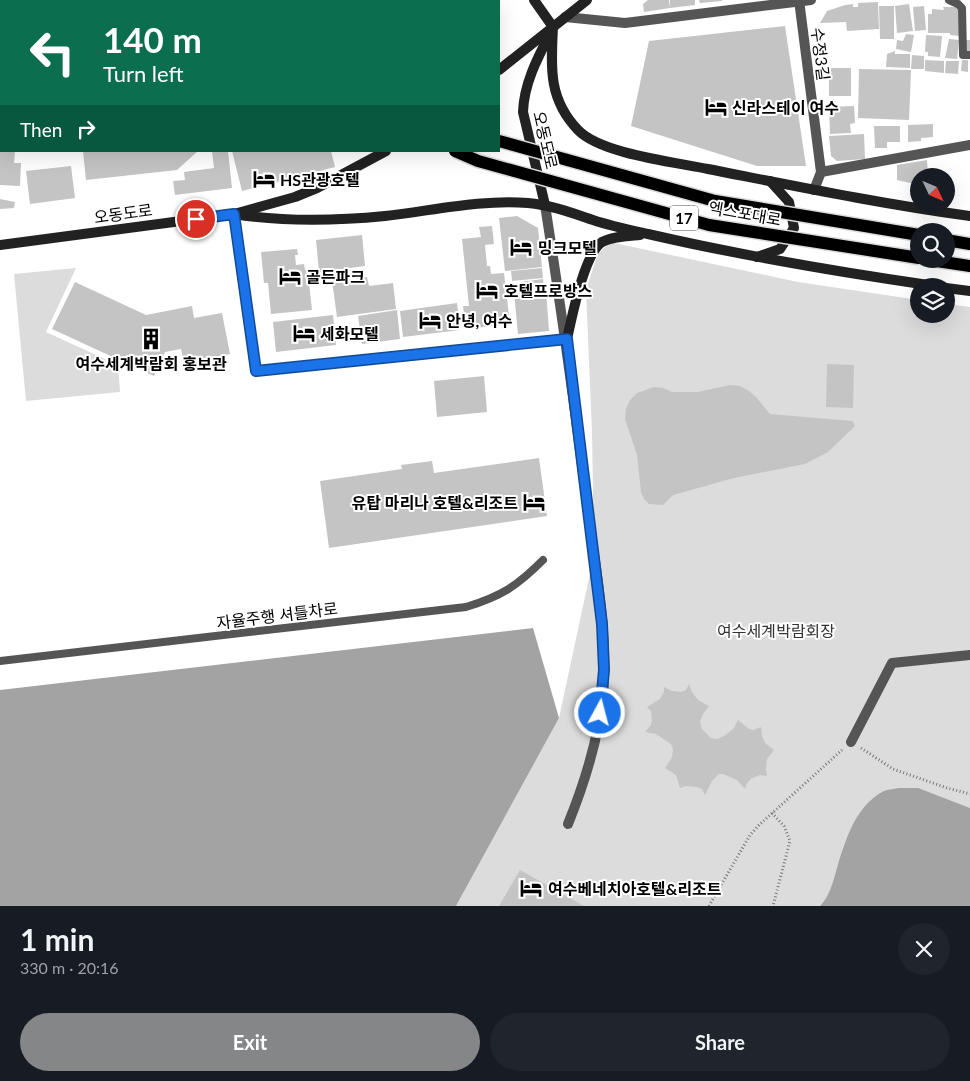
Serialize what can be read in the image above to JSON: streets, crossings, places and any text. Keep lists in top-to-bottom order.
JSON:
{
  "streets": {
    "main road": ["엑스포대로", "17"],
    "street": ["수정3길", "오동도로"],
    "lane": ["자율주행 셔틀차로"]
  },
  "parks": ["여수세계박람회장"],
  "places": {
    "hotel": [
      "신라스테이 여수",
      "HS관광호텔",
      "밍크모텔",
      "골든파크",
      "호텔프로방스",
      "안녕, 여수",
      "세화모텔",
      "유탑 마리나 호텔&리조트",
      "여수베네치아호텔&리조트"
    ],
    "building": ["여수세계박람회 홍보관"]
  },
  "north": "bottom right",
  "page": {
    "turn": ["140 m", "Turn left"],
    "then": "Then",
    "heading": ["1 min", "330 m · 20:16"],
    "buttons": ["Exit", "Share"]
  }
}
